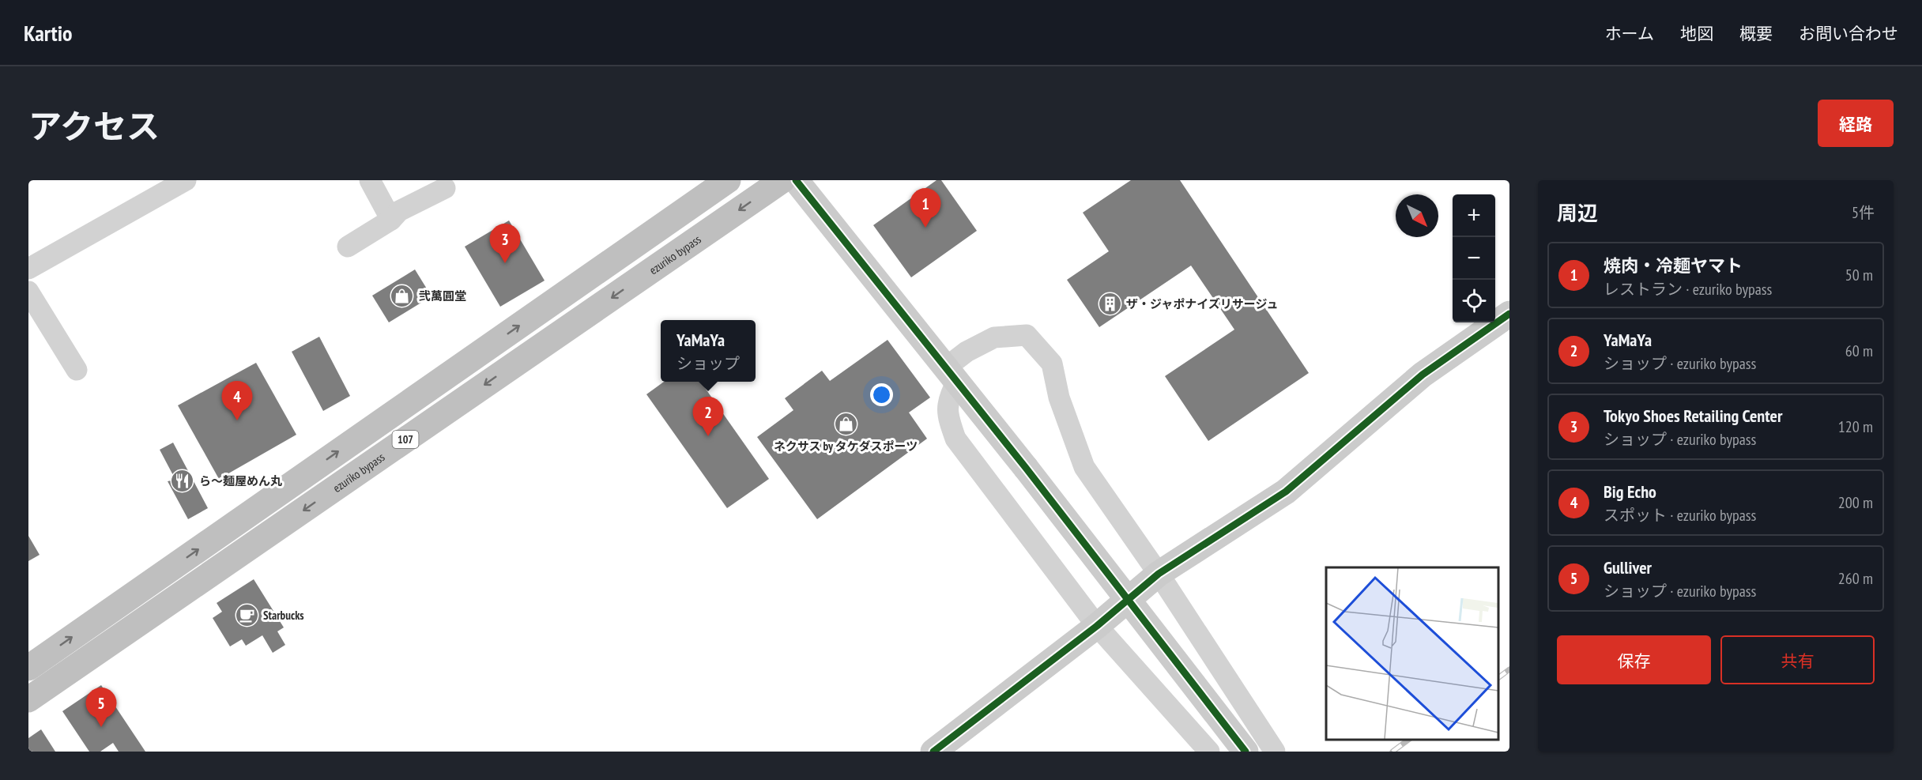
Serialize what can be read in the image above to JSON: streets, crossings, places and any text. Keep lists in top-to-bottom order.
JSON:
{
  "streets": {
    "highway": ["ezuriko bypass", "107"]
  },
  "places": {
    "shop": ["弐萬圓堂", "ネクサス by タケダスポーツ"],
    "building": ["ザ・ジャポナイズリサージュ"],
    "restaurant": ["ら〜麺屋めん丸"],
    "cafe": ["Starbucks"]
  },
  "north": "bottom right",
  "page": {
    "header": "Kartio",
    "nav": [
      "ホーム",
      "地図",
      "概要",
      "お問い合わせ"
    ],
    "title": "アクセス",
    "buttons": [
      "経路",
      ["保存", "共有"]
    ],
    "heading": ["周辺", "5件"],
    "pins": [
      "1",
      "3",
      "4",
      "2",
      "5"
    ],
    "map_buttons": ["+", "−"],
    "list": [
      {
        "mark": "1",
        "name": "焼肉・冷麺ヤマト",
        "note": "レストラン · ezuriko bypass",
        "value": "50 m"
      },
      {
        "mark": "2",
        "name": "YaMaYa",
        "note": "ショップ · ezuriko bypass",
        "value": "60 m"
      },
      {
        "mark": "3",
        "name": "Tokyo Shoes Retailing Center",
        "note": "ショップ · ezuriko bypass",
        "value": "120 m"
      },
      {
        "mark": "4",
        "name": "Big Echo",
        "note": "スポット · ezuriko bypass",
        "value": "200 m"
      },
      {
        "mark": "5",
        "name": "Gulliver",
        "note": "ショップ · ezuriko bypass",
        "value": "260 m"
      }
    ],
    "popup": ["YaMaYa", "ショップ"]
  }
}
